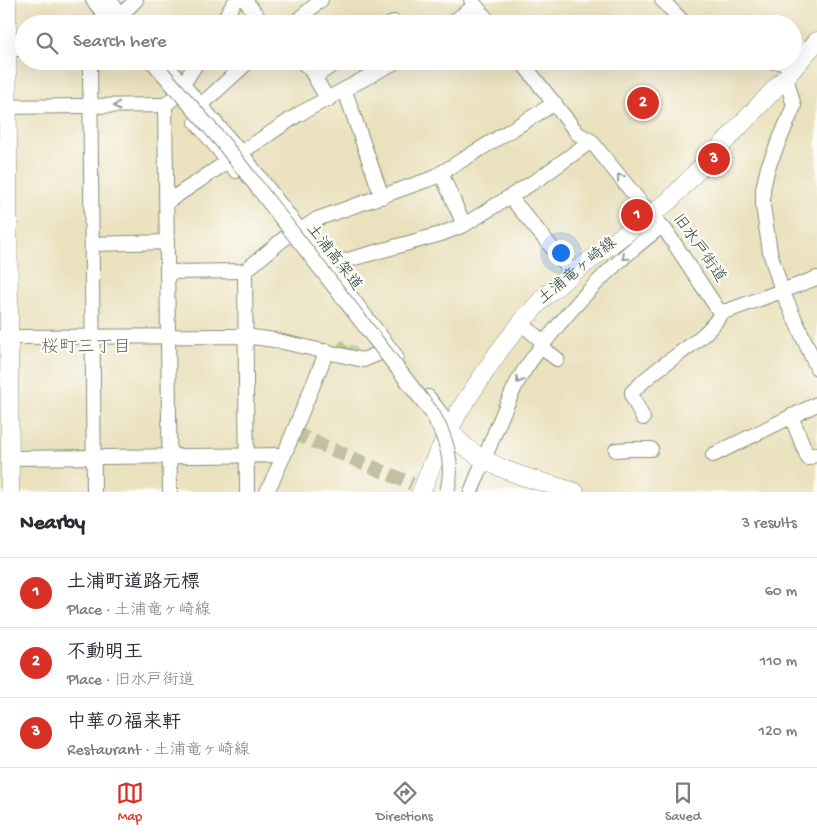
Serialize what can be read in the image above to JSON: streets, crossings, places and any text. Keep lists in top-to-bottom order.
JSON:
{
  "streets": {
    "main road": ["土浦竜ヶ崎線"],
    "street": ["旧水戸街道", "土浦高架道"]
  },
  "crossings": [
    ["旧水戸街道", "土浦竜ヶ崎線"]
  ],
  "districts": ["桜町三丁目"],
  "page": {
    "search": "Search here",
    "pins": ["2", "3", "1"],
    "heading": ["Nearby", "3 results"],
    "list": [
      {
        "mark": "1",
        "name": "土浦町道路元標",
        "note": "Place · 土浦竜ヶ崎線",
        "value": "60 m"
      },
      {
        "mark": "2",
        "name": "不動明王",
        "note": "Place · 旧水戸街道",
        "value": "110 m"
      },
      {
        "mark": "3",
        "name": "中華の福来軒",
        "note": "Restaurant · 土浦竜ヶ崎線",
        "value": "120 m"
      }
    ],
    "nav": ["Map", "Directions", "Saved"]
  }
}
